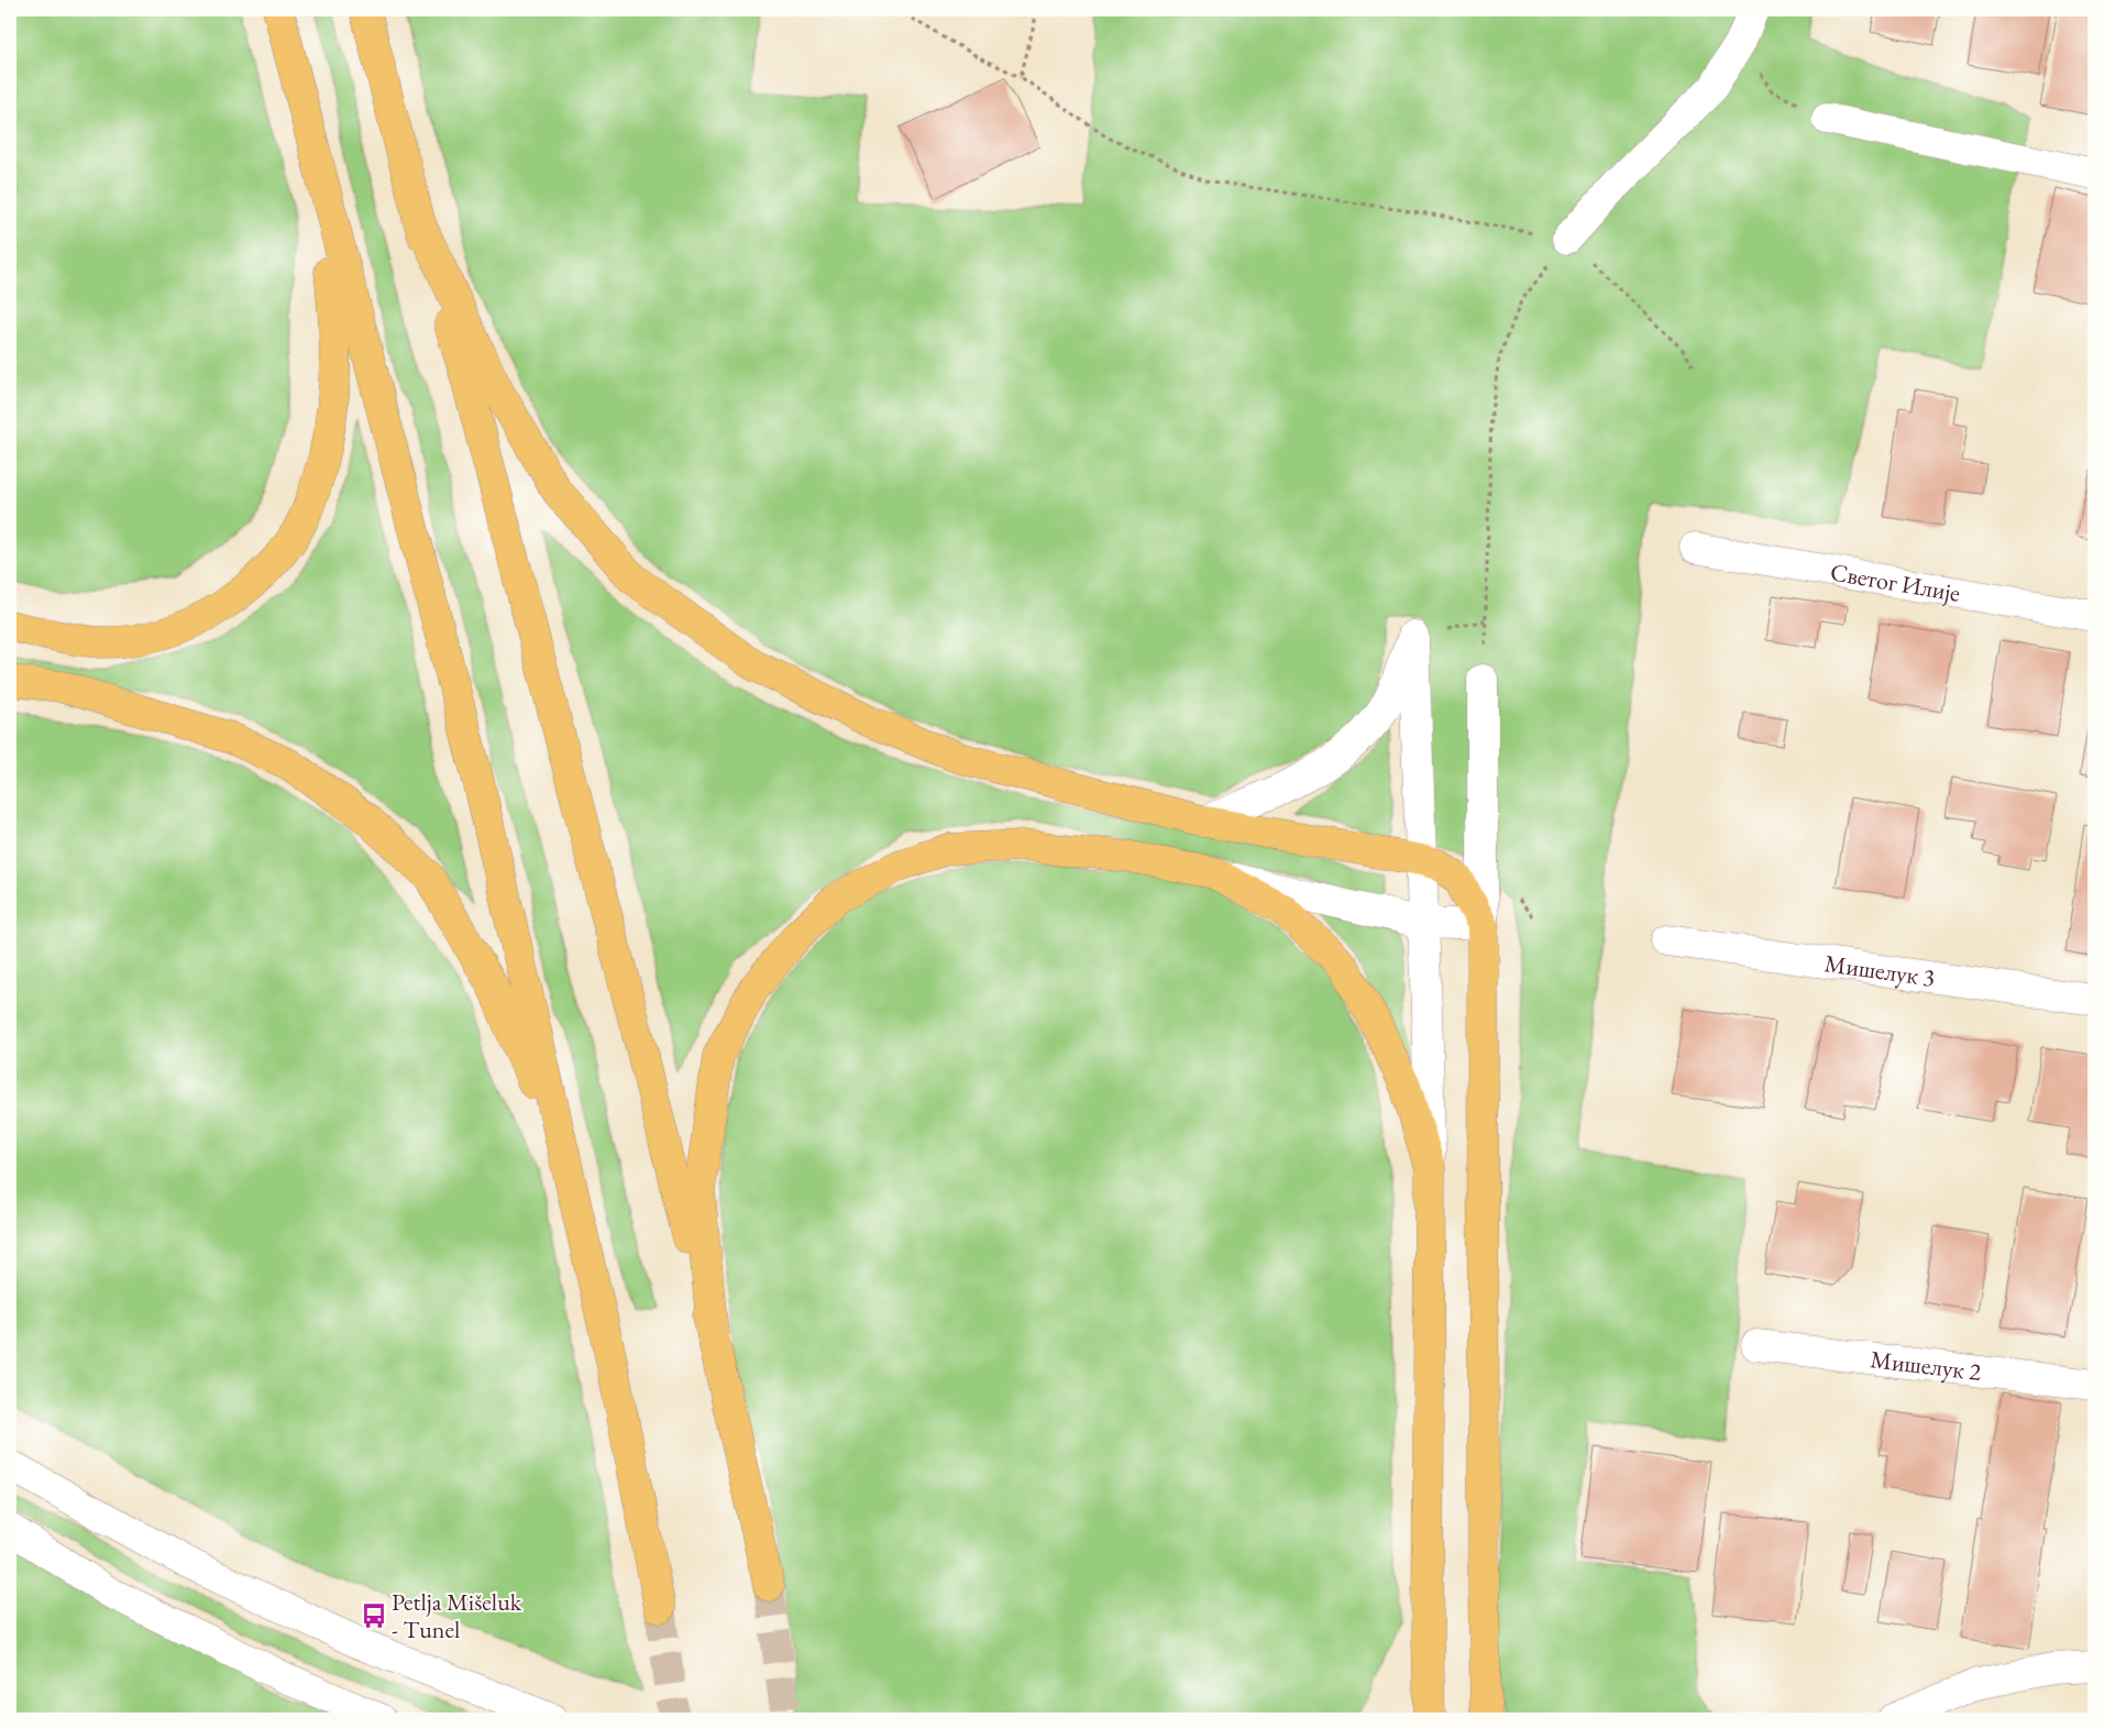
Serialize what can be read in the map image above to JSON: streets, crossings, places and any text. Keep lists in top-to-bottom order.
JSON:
{
  "streets": {
    "street": ["Светог Илије", "Мишелук 3", "Мишелук 2"]
  },
  "places": {
    "bus stop": ["Petlja Mišeluk - Tunel"]
  }
}
